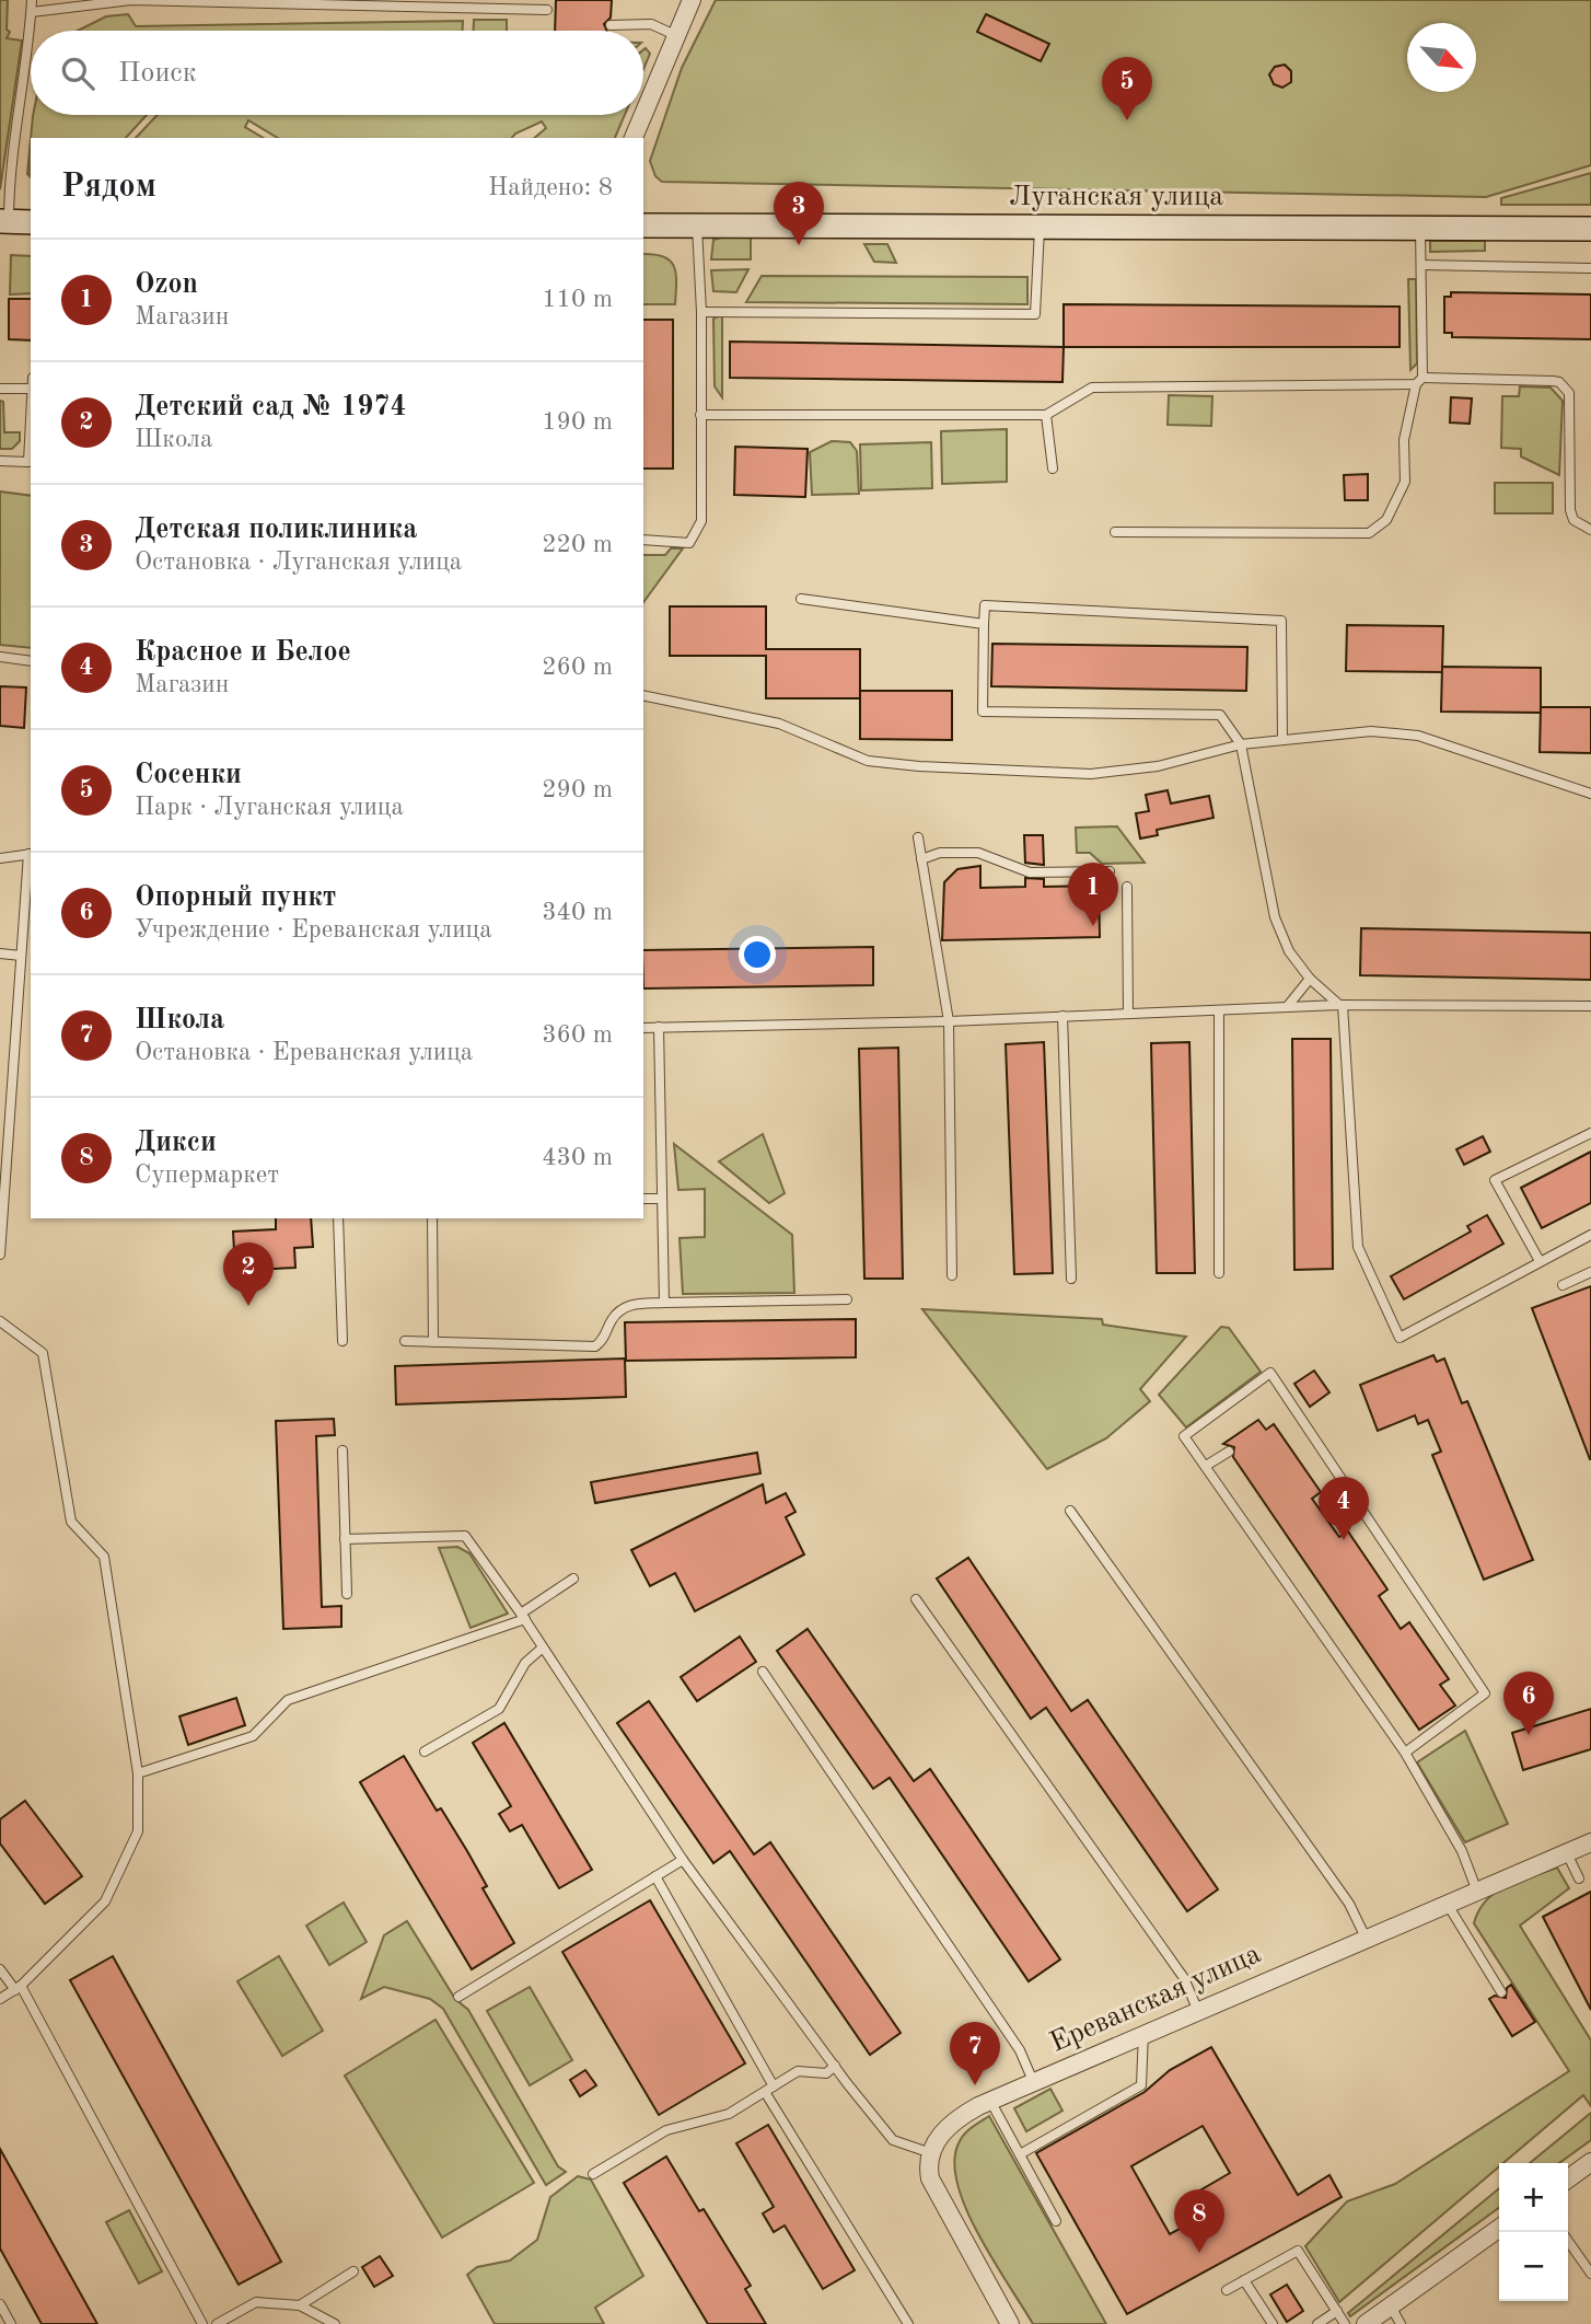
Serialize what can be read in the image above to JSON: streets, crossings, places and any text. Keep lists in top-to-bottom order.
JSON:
{
  "streets": {
    "main road": ["Луганская улица"],
    "street": ["Ереванская улица"]
  },
  "north": "bottom right",
  "page": {
    "search": "Поиск",
    "pins": [
      "5",
      "3",
      "1",
      "2",
      "4",
      "6",
      "7",
      "8"
    ],
    "heading": ["Рядом", "Найдено: 8"],
    "list": [
      {
        "mark": "1",
        "name": "Ozon",
        "note": "Магазин",
        "value": "110 m"
      },
      {
        "mark": "2",
        "name": "Детский сад № 1974",
        "note": "Школа",
        "value": "190 m"
      },
      {
        "mark": "3",
        "name": "Детская поликлиника",
        "note": "Остановка · Луганская улица",
        "value": "220 m"
      },
      {
        "mark": "4",
        "name": "Красное и Белое",
        "note": "Магазин",
        "value": "260 m"
      },
      {
        "mark": "5",
        "name": "Сосенки",
        "note": "Парк · Луганская улица",
        "value": "290 m"
      },
      {
        "mark": "6",
        "name": "Опорный пункт",
        "note": "Учреждение · Ереванская улица",
        "value": "340 m"
      },
      {
        "mark": "7",
        "name": "Школа",
        "note": "Остановка · Ереванская улица",
        "value": "360 m"
      },
      {
        "mark": "8",
        "name": "Дикси",
        "note": "Супермаркет",
        "value": "430 m"
      }
    ],
    "map_buttons": ["+", "−"]
  }
}
